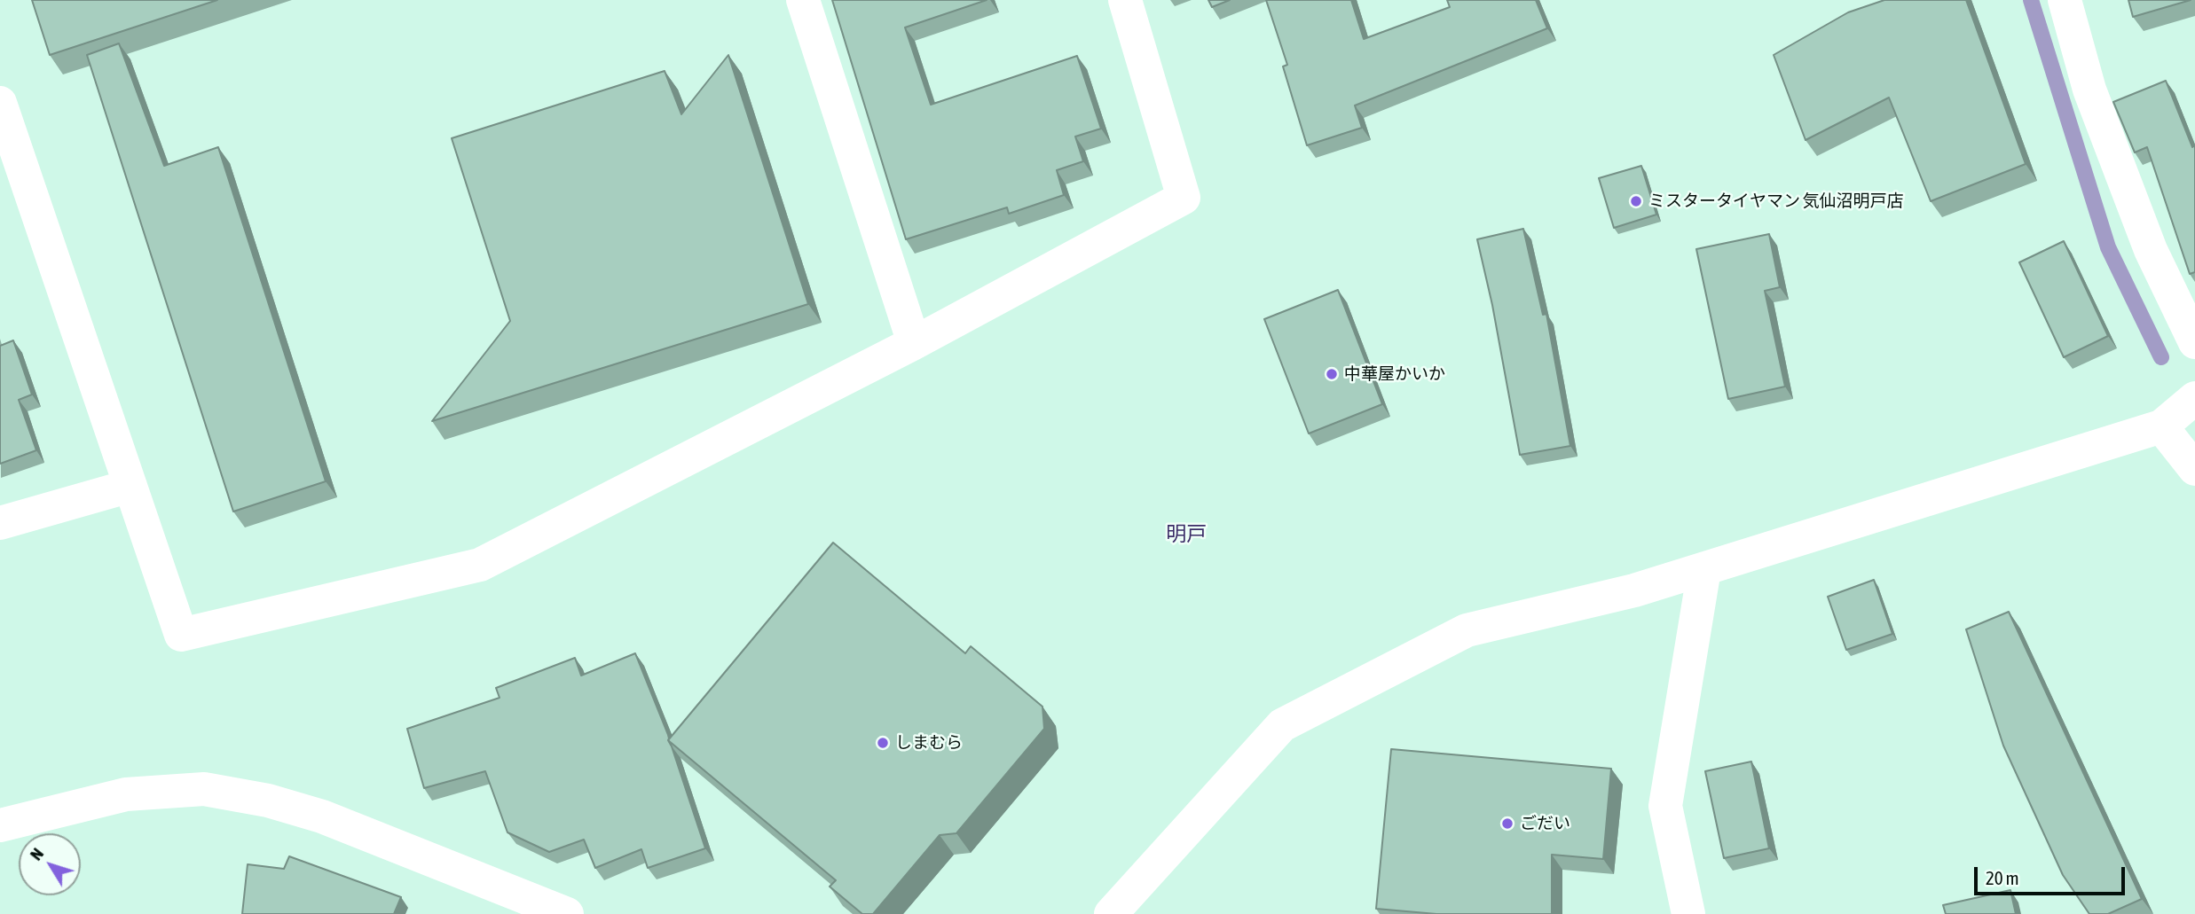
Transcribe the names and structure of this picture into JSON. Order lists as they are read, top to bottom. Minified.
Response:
{"districts":["明戸"],"places":["ミスタータイヤマン 気仙沼明戸店","中華屋かいか","しまむら","ごだい"],"scale_bar":"20 m","north":"top left"}
